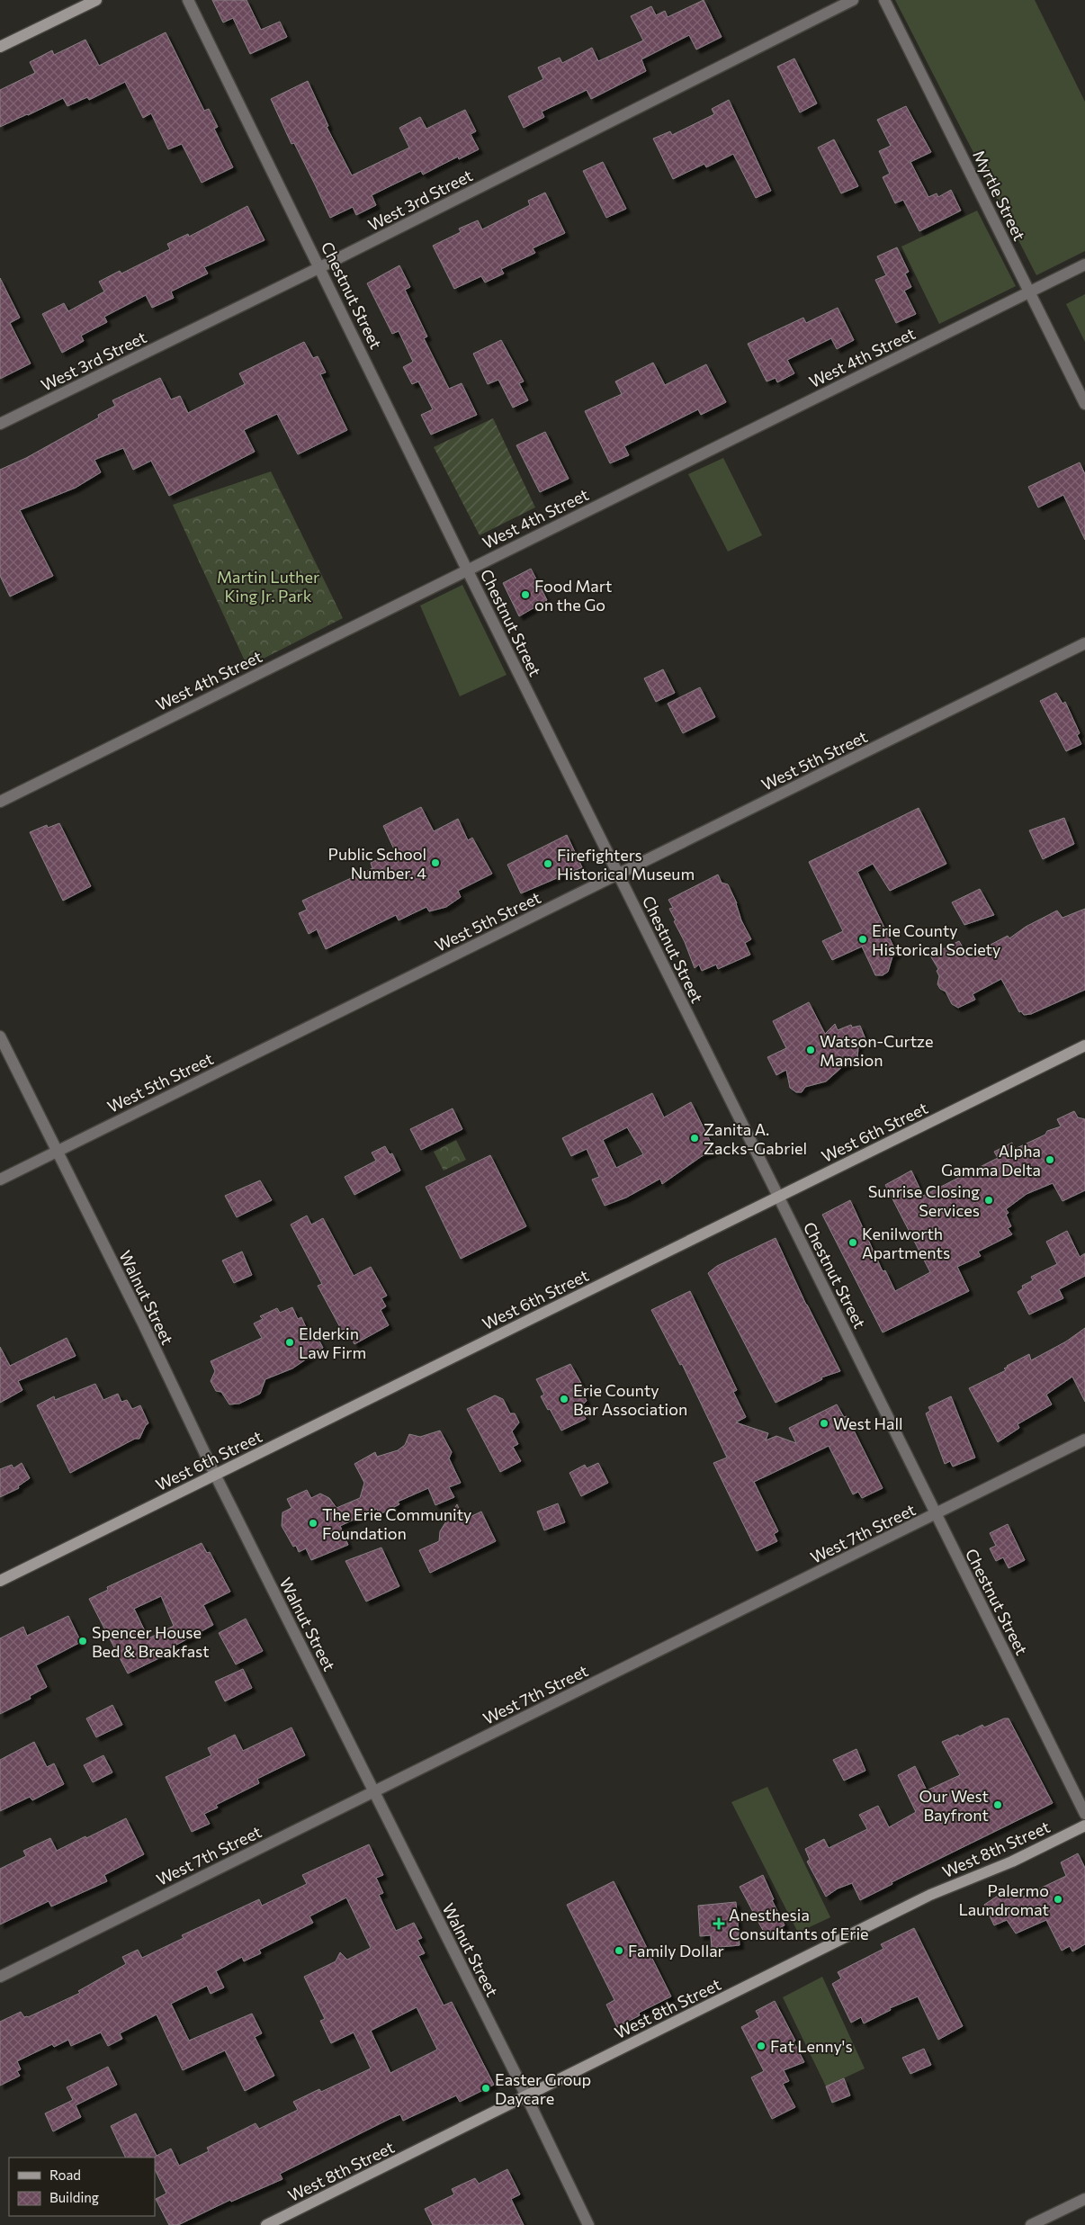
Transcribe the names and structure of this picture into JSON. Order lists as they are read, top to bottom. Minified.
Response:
{"streets":{"main road":["West 6th Street","West 8th Street"],"street":["Myrtle Street","West 3rd Street","Chestnut Street","West 4th Street","West 5th Street","Walnut Street","West 7th Street"]},"crossings":[["Myrtle Street","West 4th Street"],["West 3rd Street","Chestnut Street"],["Chestnut Street","West 4th Street"],["Chestnut Street","West 5th Street"],["Chestnut Street","West 6th Street"],["Chestnut Street","West 7th Street"],["West 5th Street","Walnut Street"],["West 6th Street","Walnut Street"],["Walnut Street","West 7th Street"],["Walnut Street","West 8th Street"]],"parks":["Martin Luther King Jr. Park"],"places":{"other":["Food Mart on the Go","Public School Number. 4","Firefighters Historical Museum","Erie County Historical Society","Watson-Curtze Mansion","Zanita A. Zacks-Gabriel","Alpha Gamma Delta","Sunrise Closing Services","Kenilworth Apartments","Elderkin Law Firm","Erie County Bar Association","West Hall","The Erie Community Foundation","Spencer House Bed & Breakfast","Our West Bayfront","Palermo Laundromat","Family Dollar","Fat Lenny's","Easter Group Daycare"],"health":["Anesthesia Consultants of Erie"]},"legend":["Road","Building"]}
